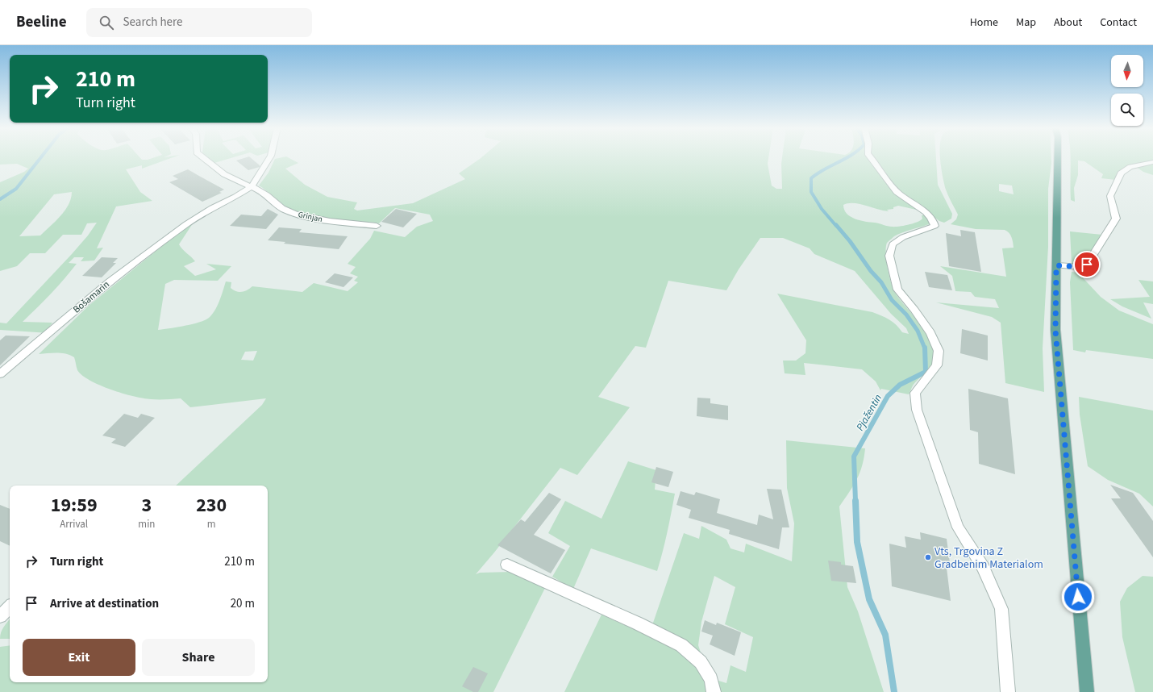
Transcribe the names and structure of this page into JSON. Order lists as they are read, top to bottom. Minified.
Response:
{"streets":{"street":["Grinjan","Bošamarin"]},"crossings":[["Grinjan","Bošamarin"]],"water":["Pjažentin"],"places":["Vts, Trgovina Z Gradbenim Materialom"],"north":"bottom","page":{"header":"Beeline","search":"Search here","nav":["Home","Map","About","Contact"],"turn":["210 m","Turn right"],"eta":["19:59","Arrival","3","min","230","m"],"list":[{"name":"Turn right","value":"210 m"},{"name":"Arrive at destination","value":"20 m"}],"buttons":["Exit","Share"]}}
